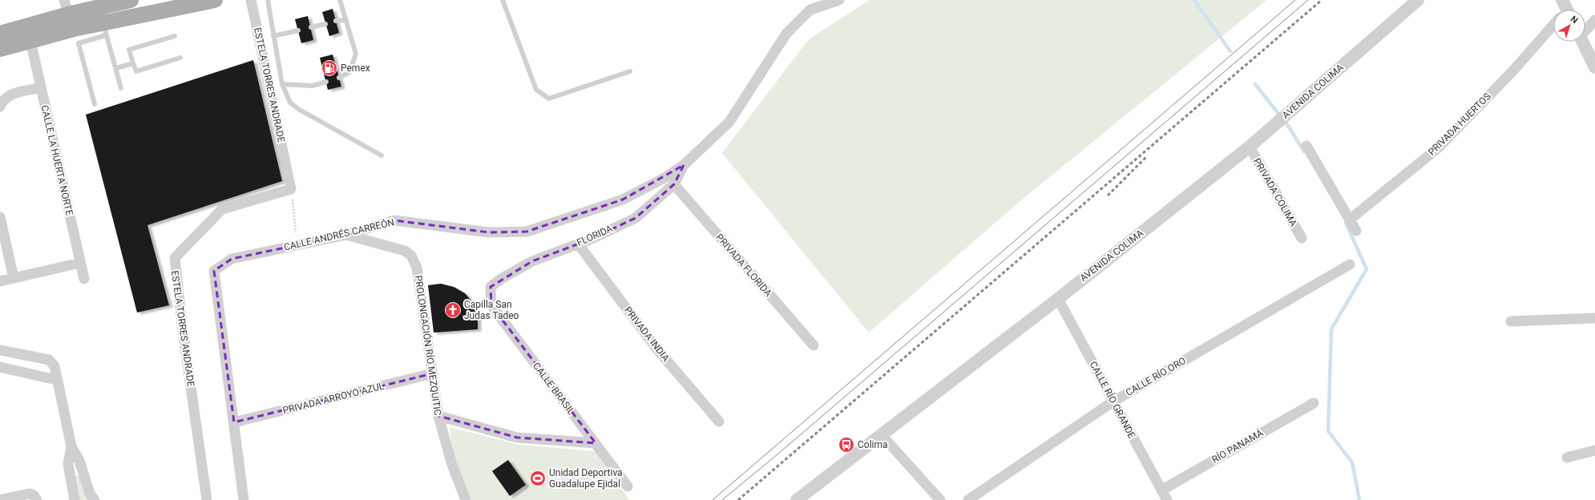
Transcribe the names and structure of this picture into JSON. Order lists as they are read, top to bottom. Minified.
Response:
{"streets":{"street":["ESTELA TORRES ANDRADE","AVENIDA COLIMA","PRIVADA HUERTOS","CALLE LA HUERTA NORTE","PRIVADA COLIMA","CALLE ANDRÉS CARREÓN","FLORIDA","PRIVADA FLORIDA","PRIVADA INDIA","PROLONGACIÓN RÍO MEZQUITIC","CALLE RÍO ORO","CALLE BRASIL","PRIVADA ARROYO AZUL","CALLE RÍO GRANDE","RÍO PANAMÁ"]},"crossings":[["AVENIDA COLIMA","PRIVADA COLIMA"],["AVENIDA COLIMA","CALLE RÍO GRANDE"],["CALLE ANDRÉS CARREÓN","FLORIDA"],["CALLE ANDRÉS CARREÓN","PROLONGACIÓN RÍO MEZQUITIC"],["CALLE ANDRÉS CARREÓN","PRIVADA ARROYO AZUL"],["FLORIDA","PRIVADA FLORIDA"],["FLORIDA","PRIVADA INDIA"],["FLORIDA","CALLE BRASIL"],["PROLONGACIÓN RÍO MEZQUITIC","PRIVADA ARROYO AZUL"],["CALLE RÍO ORO","CALLE RÍO GRANDE"],["CALLE RÍO GRANDE","RÍO PANAMÁ"]],"places":{"fuel station":["Pemex"],"church":["Capilla San Judas Tadeo"],"bus stop":["Colima"],"sports":["Unidad Deportiva Guadalupe Ejidal"]},"north":"top right"}
